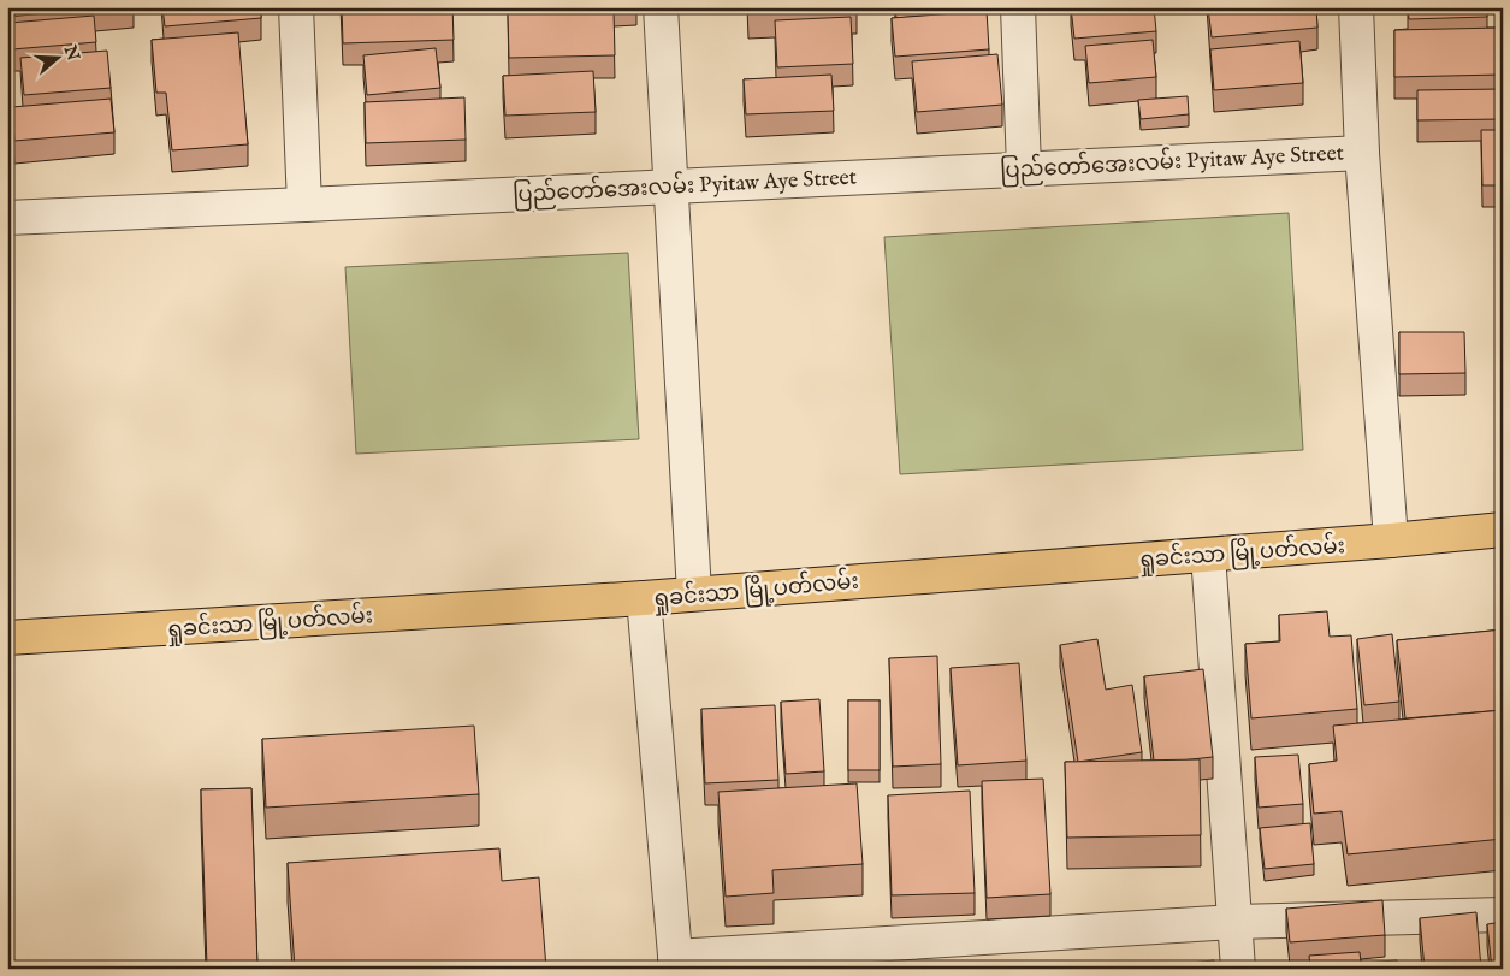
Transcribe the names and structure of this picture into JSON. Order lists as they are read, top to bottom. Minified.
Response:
{"streets":{"main road":["ရှုခင်းသာ မြို့ပတ်လမ်း"],"street":["ပြည်တော်အေးလမ်း Pyitaw Aye Street"]},"north":"right"}
